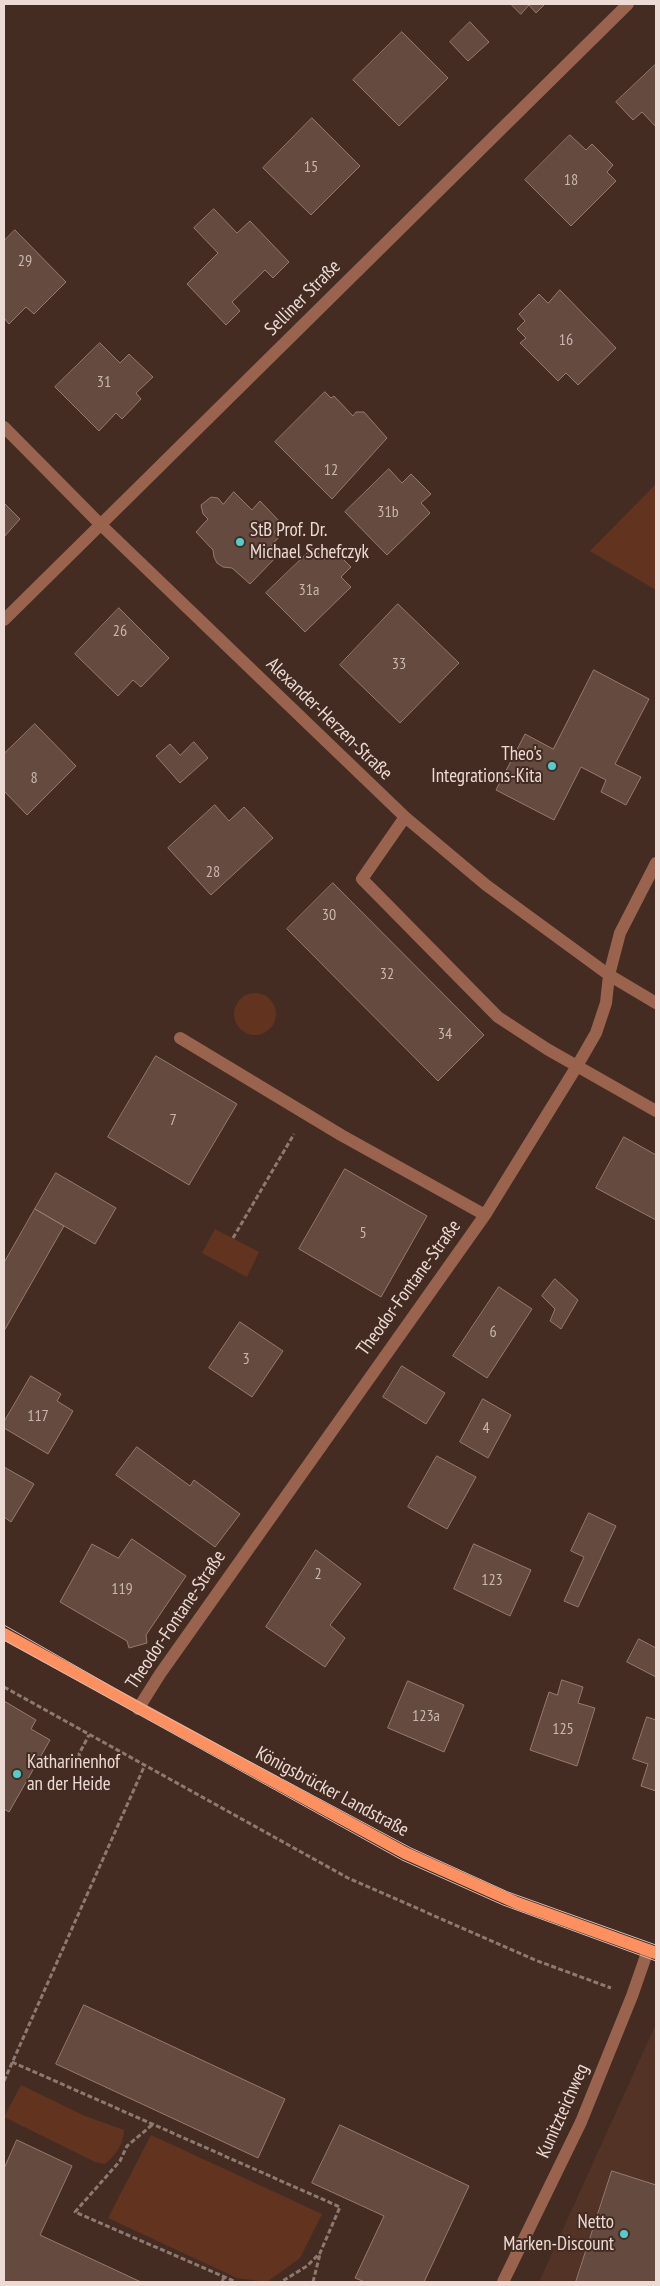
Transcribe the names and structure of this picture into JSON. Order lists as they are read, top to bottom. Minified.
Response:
{"streets":{"main road":["Königsbrücker Landstraße"],"street":["Selliner Straße","Alexander-Herzen-Straße","Theodor-Fontane-Straße","Kunitzteichweg"]},"crossings":[["Selliner Straße","Alexander-Herzen-Straße"],["Alexander-Herzen-Straße","Theodor-Fontane-Straße"],["Theodor-Fontane-Straße","Königsbrücker Landstraße"],["Königsbrücker Landstraße","Kunitzteichweg"]],"places":["StB Prof. Dr. Michael Schefczyk","Theo's Integrations-Kita","Katharinenhof an der Heide","Netto Marken-Discount"],"house_numbers":["15","18","29","16","31","12","31b","31a","26","33","8","28","30","32","34","7","5","6","3","117","4","2","123","119","123a","125"]}
